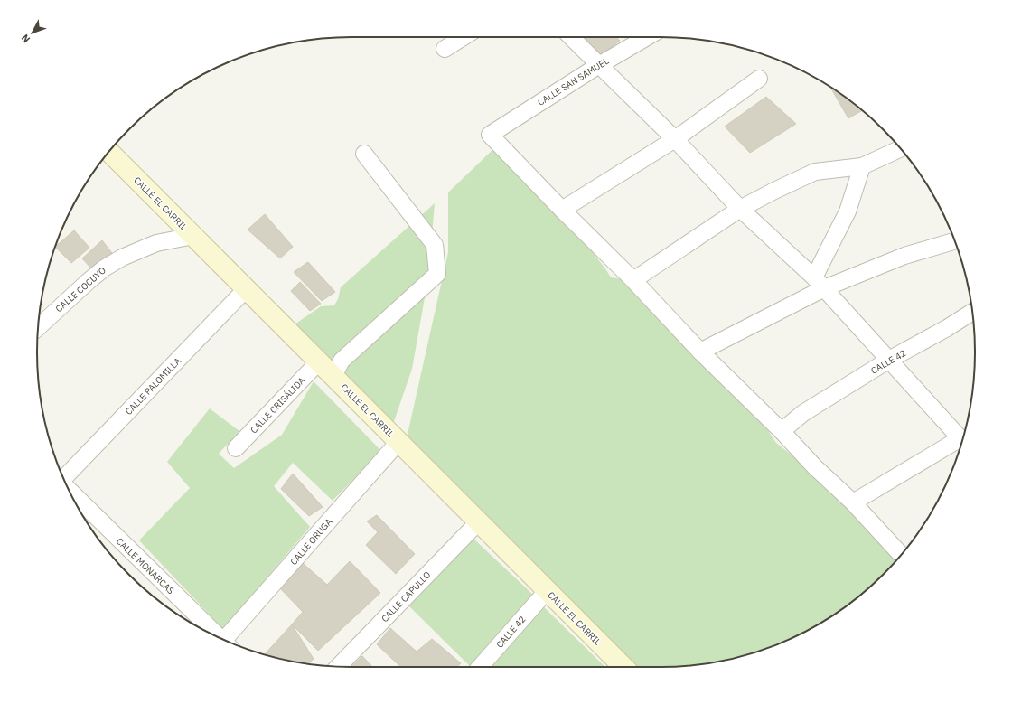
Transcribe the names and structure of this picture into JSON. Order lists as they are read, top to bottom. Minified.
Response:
{"streets":{"main road":["CALLE EL CARRIL"],"street":["CALLE SAN SAMUEL","CALLE COCUYO","CALLE 42","CALLE PALOMILLA","CALLE CRISÁLIDA","CALLE ORUGA","CALLE MONARCAS","CALLE CAPULLO"]},"crossings":[["CALLE EL CARRIL","CALLE COCUYO"],["CALLE EL CARRIL","CALLE 42"],["CALLE EL CARRIL","CALLE PALOMILLA"],["CALLE EL CARRIL","CALLE CRISÁLIDA"],["CALLE EL CARRIL","CALLE ORUGA"],["CALLE EL CARRIL","CALLE CAPULLO"]],"north":"bottom left"}
